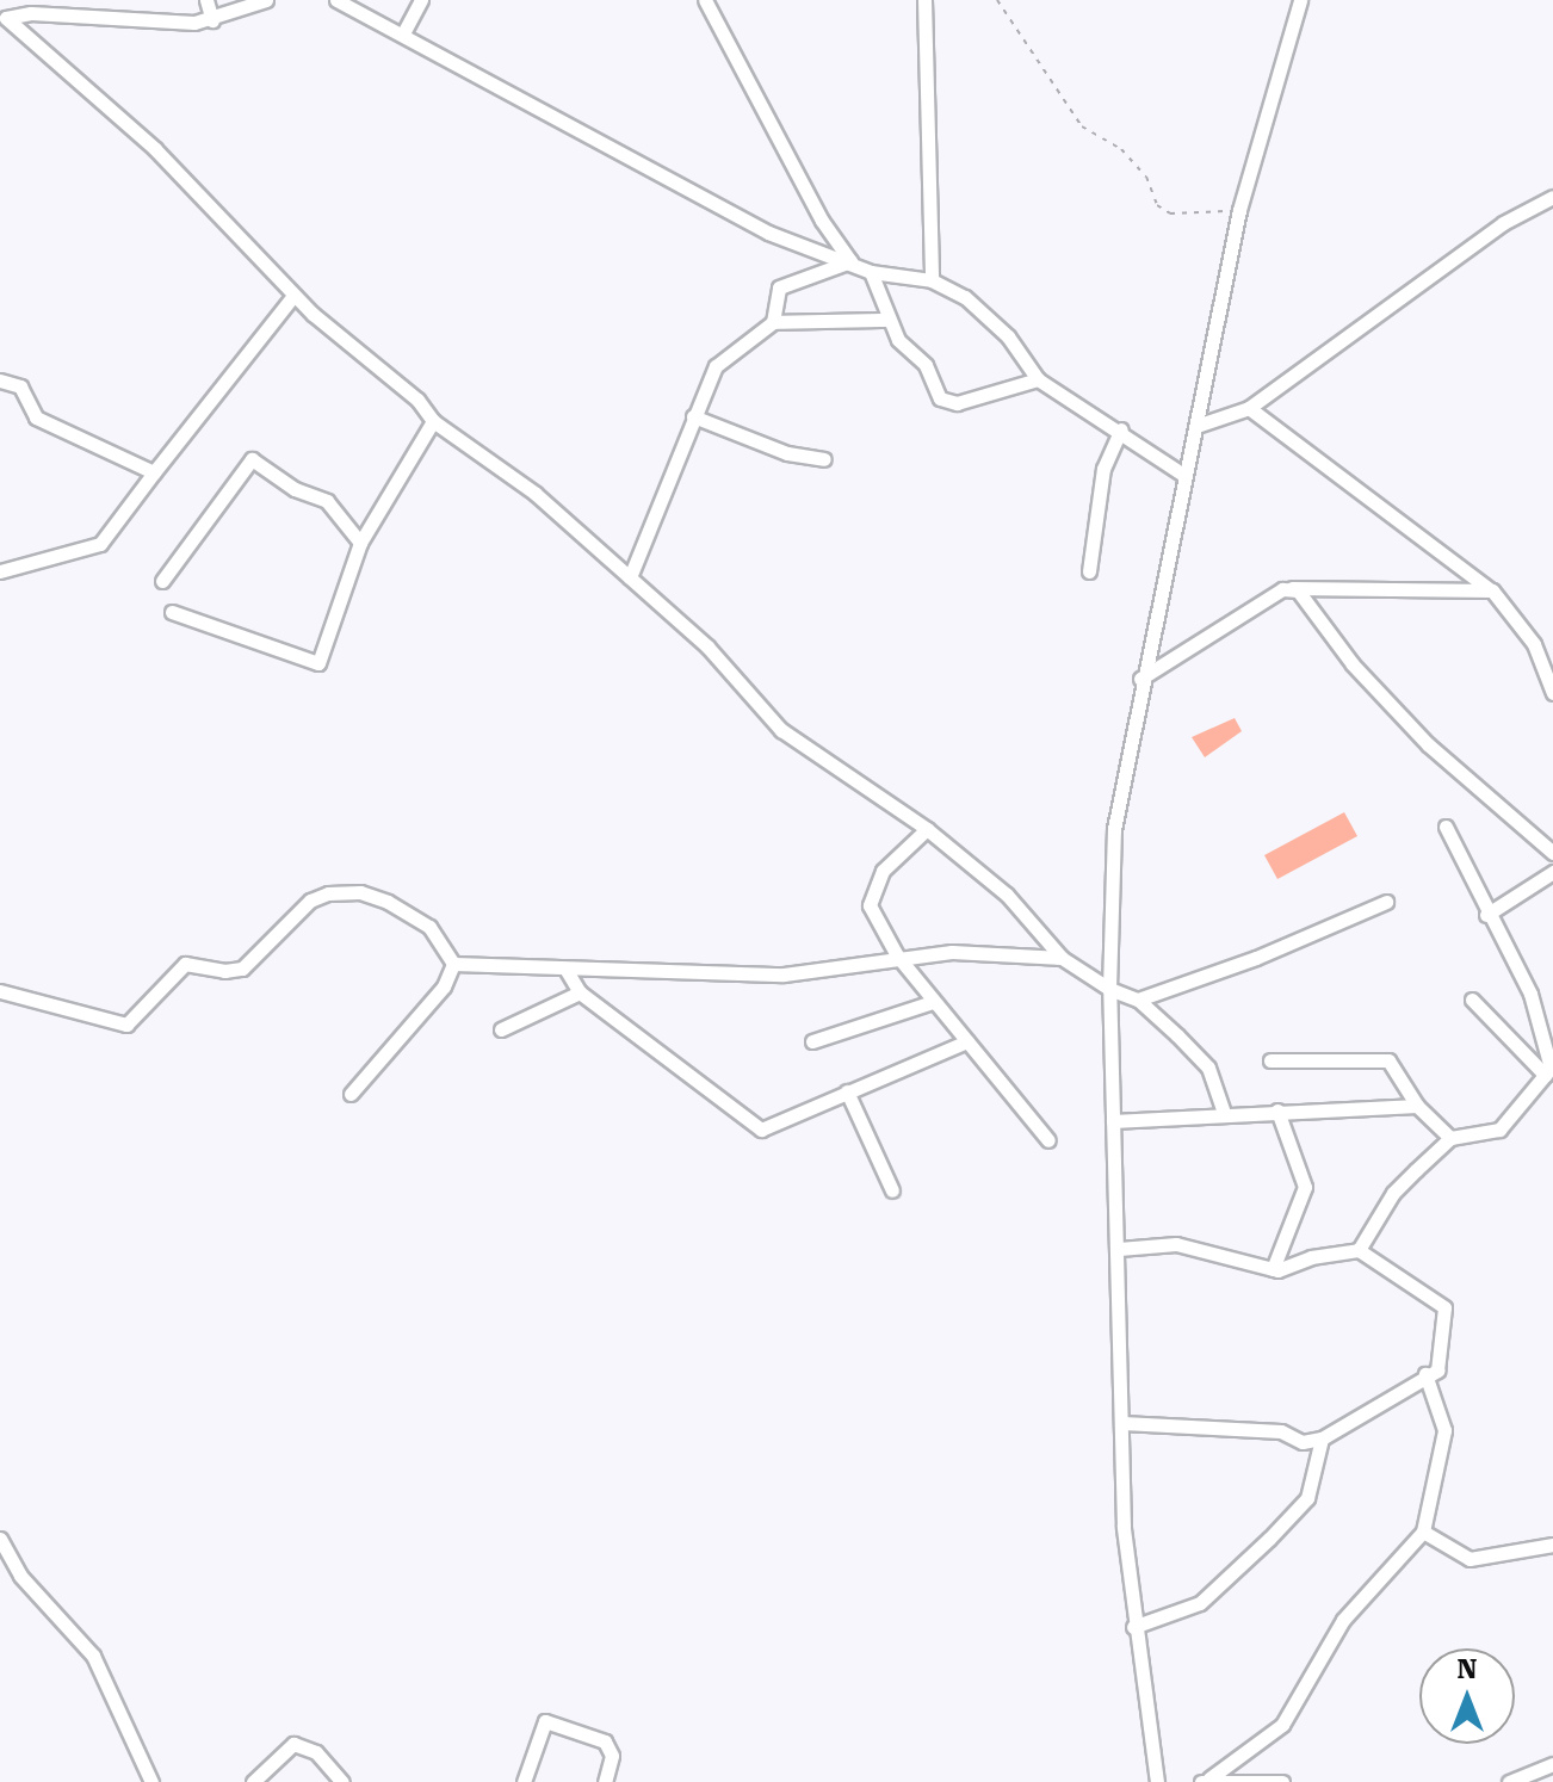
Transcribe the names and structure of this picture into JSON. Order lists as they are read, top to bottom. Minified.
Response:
{"north":"top"}
